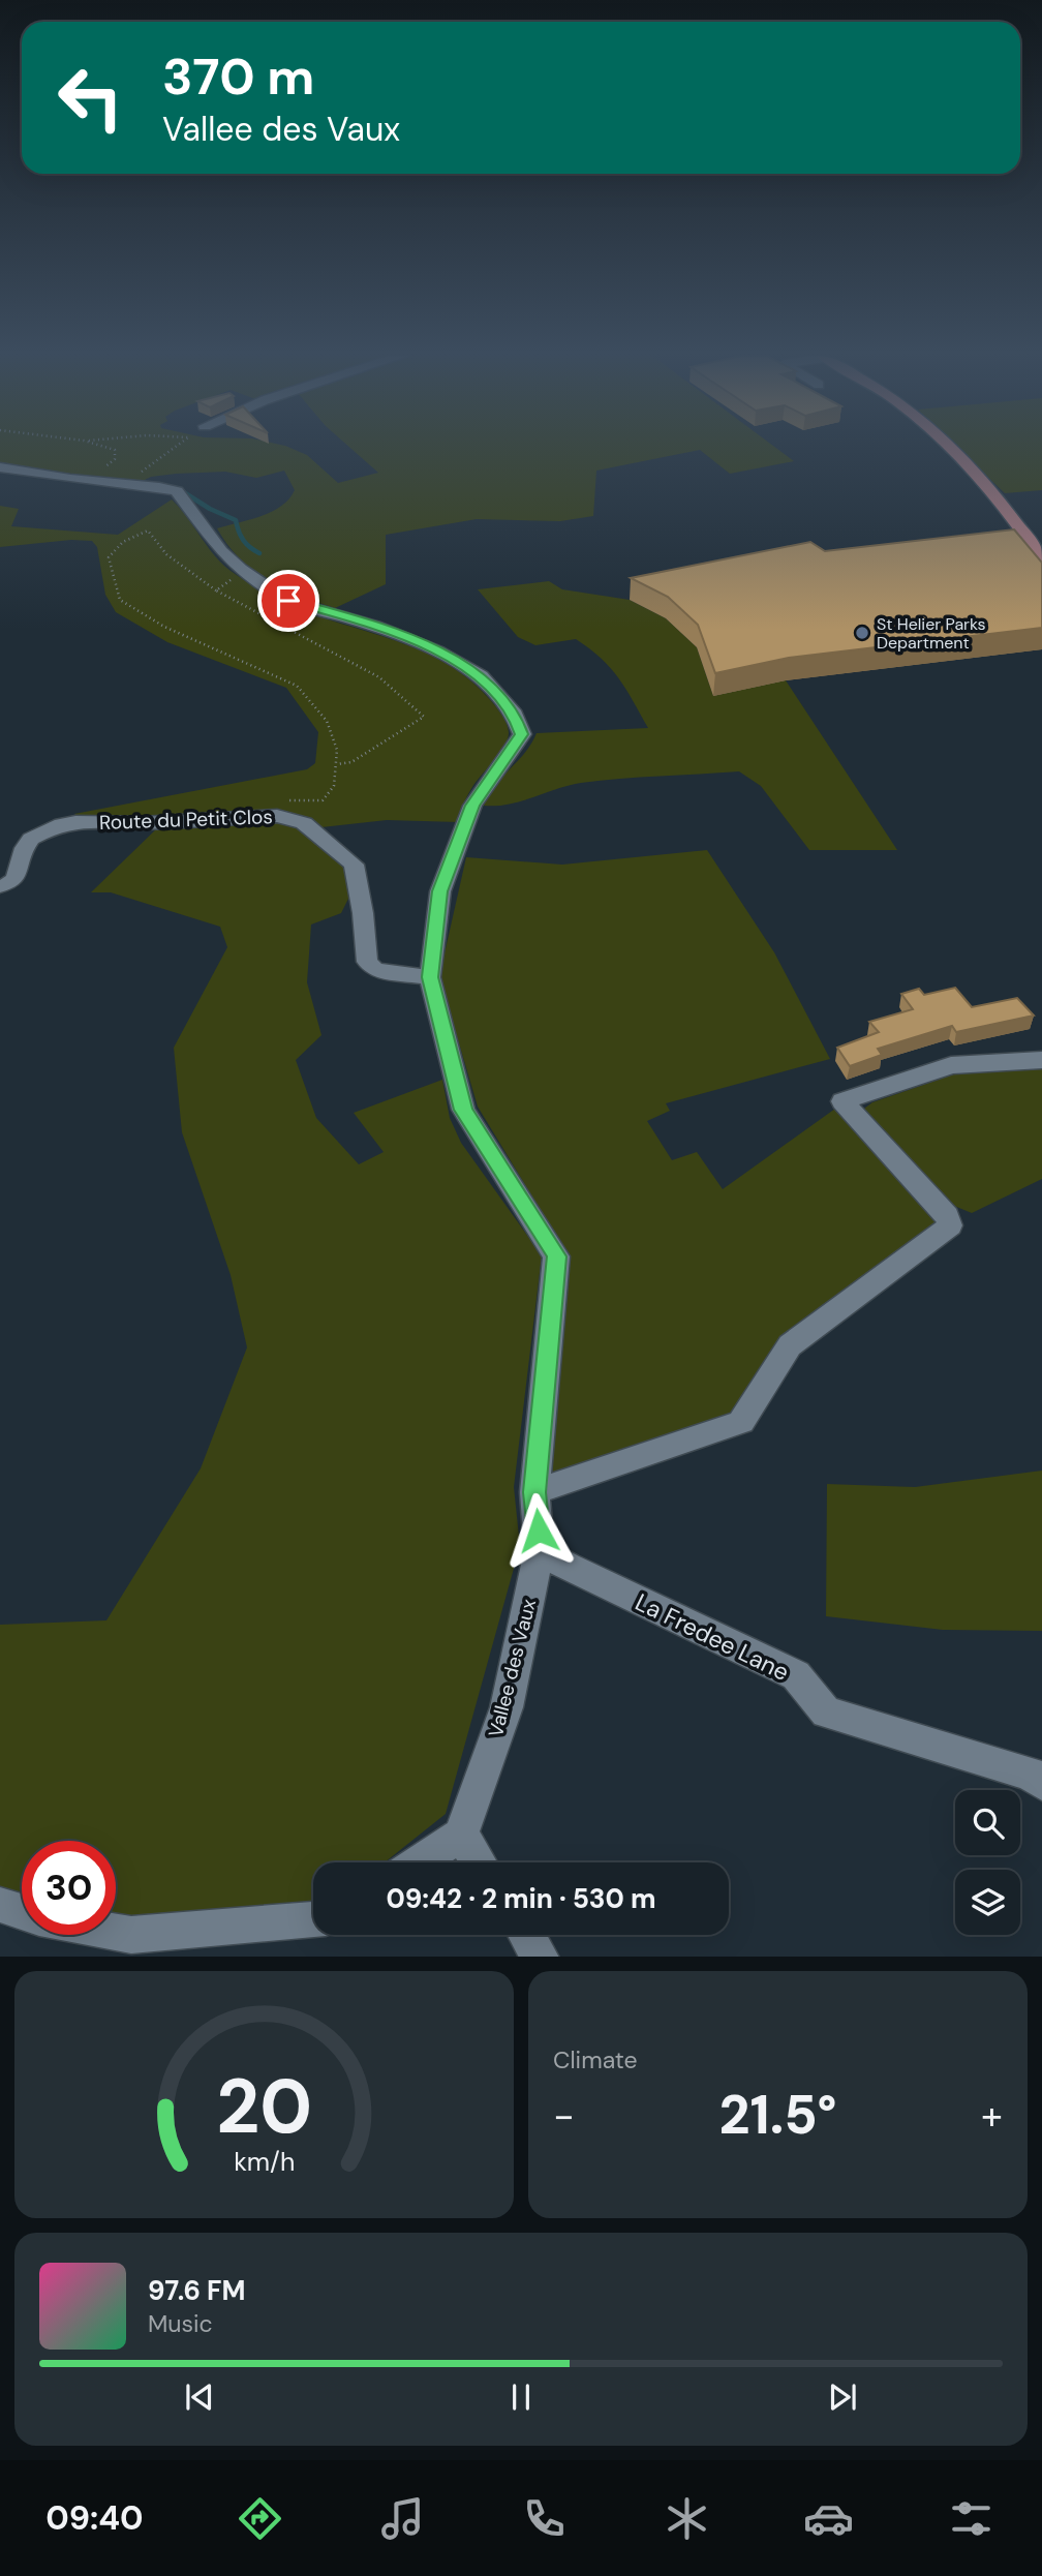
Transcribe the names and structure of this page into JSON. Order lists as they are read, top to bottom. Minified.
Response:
{"streets":{"street":["Route du Petit Clos","La Fredee Lane","Vallee des Vaux"]},"crossings":[["Route du Petit Clos","Vallee des Vaux"],["La Fredee Lane","Vallee des Vaux"]],"places":["St Helier Parks Department"],"page":{"turn":["370 m","Vallee des Vaux"],"limit":"30","trip":"09:42 · 2 min · 530 m","tile":"Climate","heat":["−","21.5°","+"],"song":["97.6 FM","Music"],"tabs":"09:40","gauge":["20","km/h"]}}
